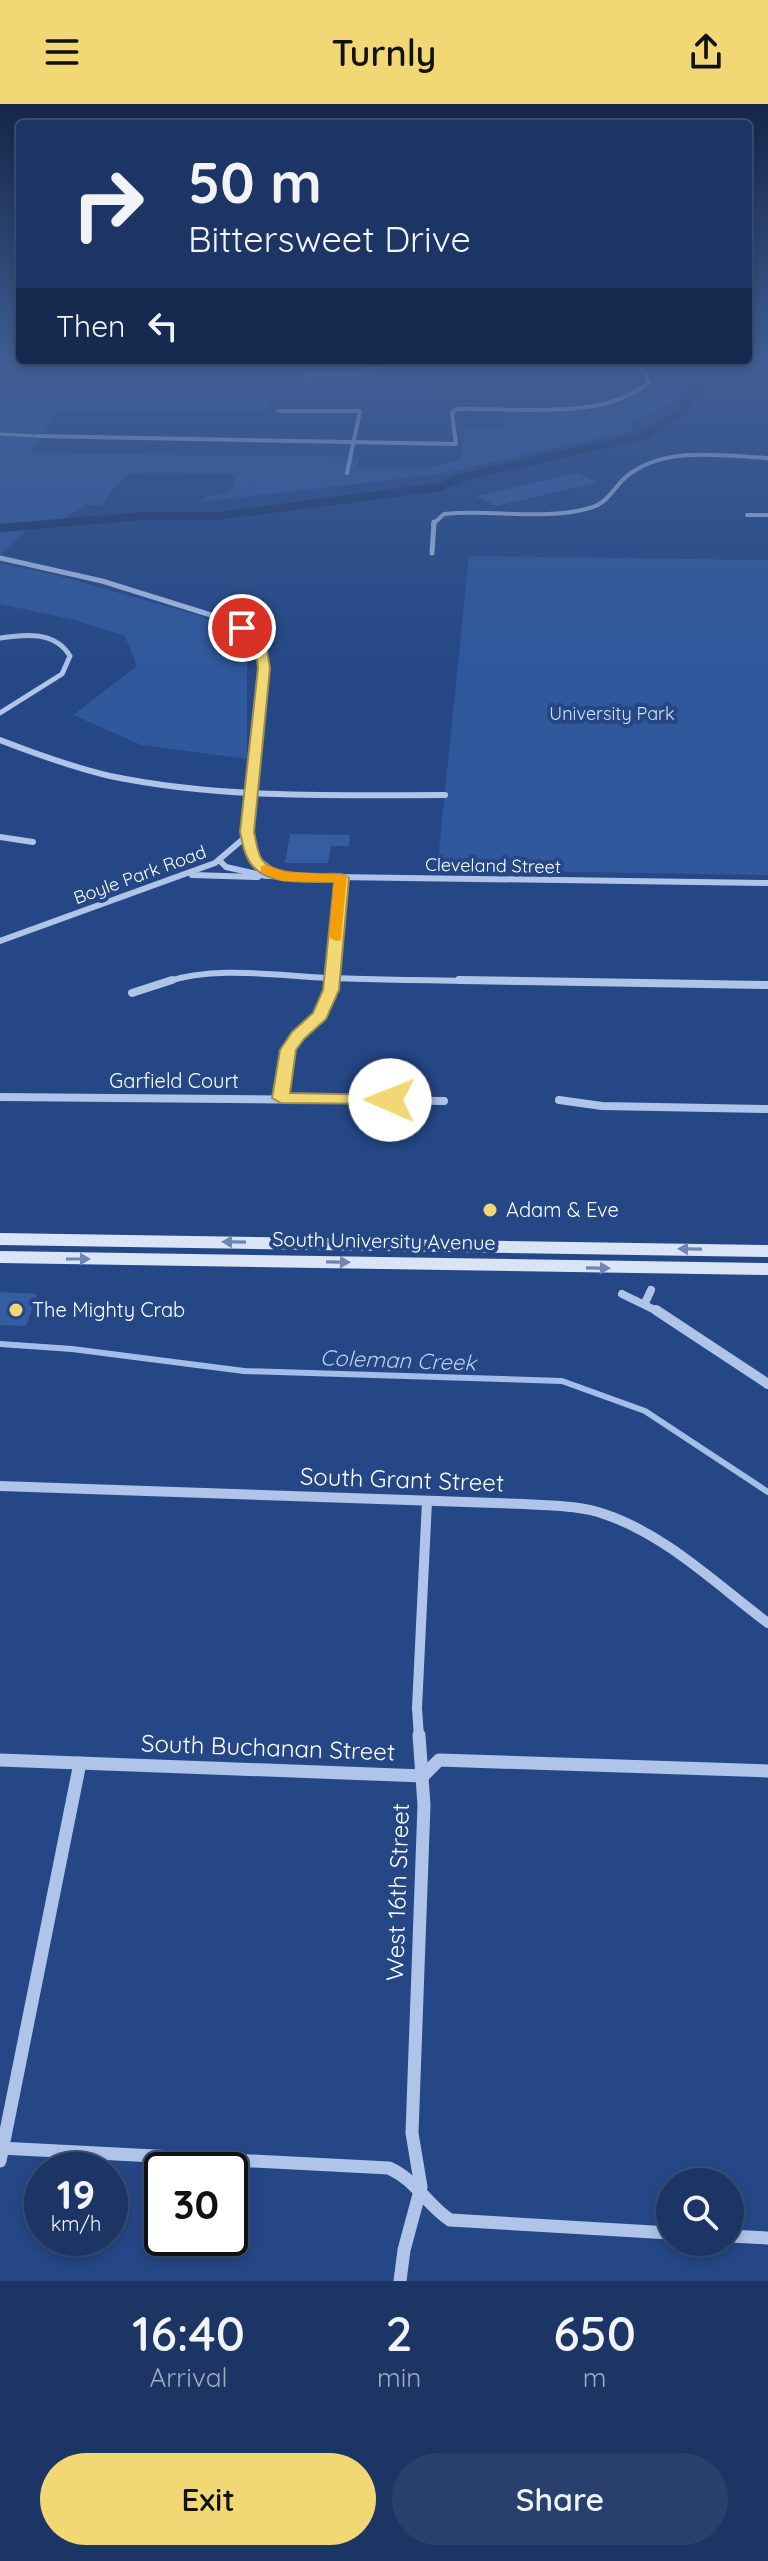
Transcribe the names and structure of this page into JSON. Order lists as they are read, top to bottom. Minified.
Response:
{"streets":{"main road":["South University Avenue"],"street":["Cleveland Street","Boyle Park Road","Garfield Court","South Grant Street","South Buchanan Street","West 16th Street"]},"crossings":[["Cleveland Street","Boyle Park Road"],["South Grant Street","West 16th Street"],["South Buchanan Street","West 16th Street"]],"water":["Coleman Creek"],"parks":["University Park"],"places":["Adam & Eve","The Mighty Crab"],"page":{"header":"Turnly","turn":["50 m","Bittersweet Drive"],"then":"Then","speed":"19 km/h","limit":"30","eta":["16:40","Arrival","2","min","650","m"],"buttons":["Exit","Share"]}}
